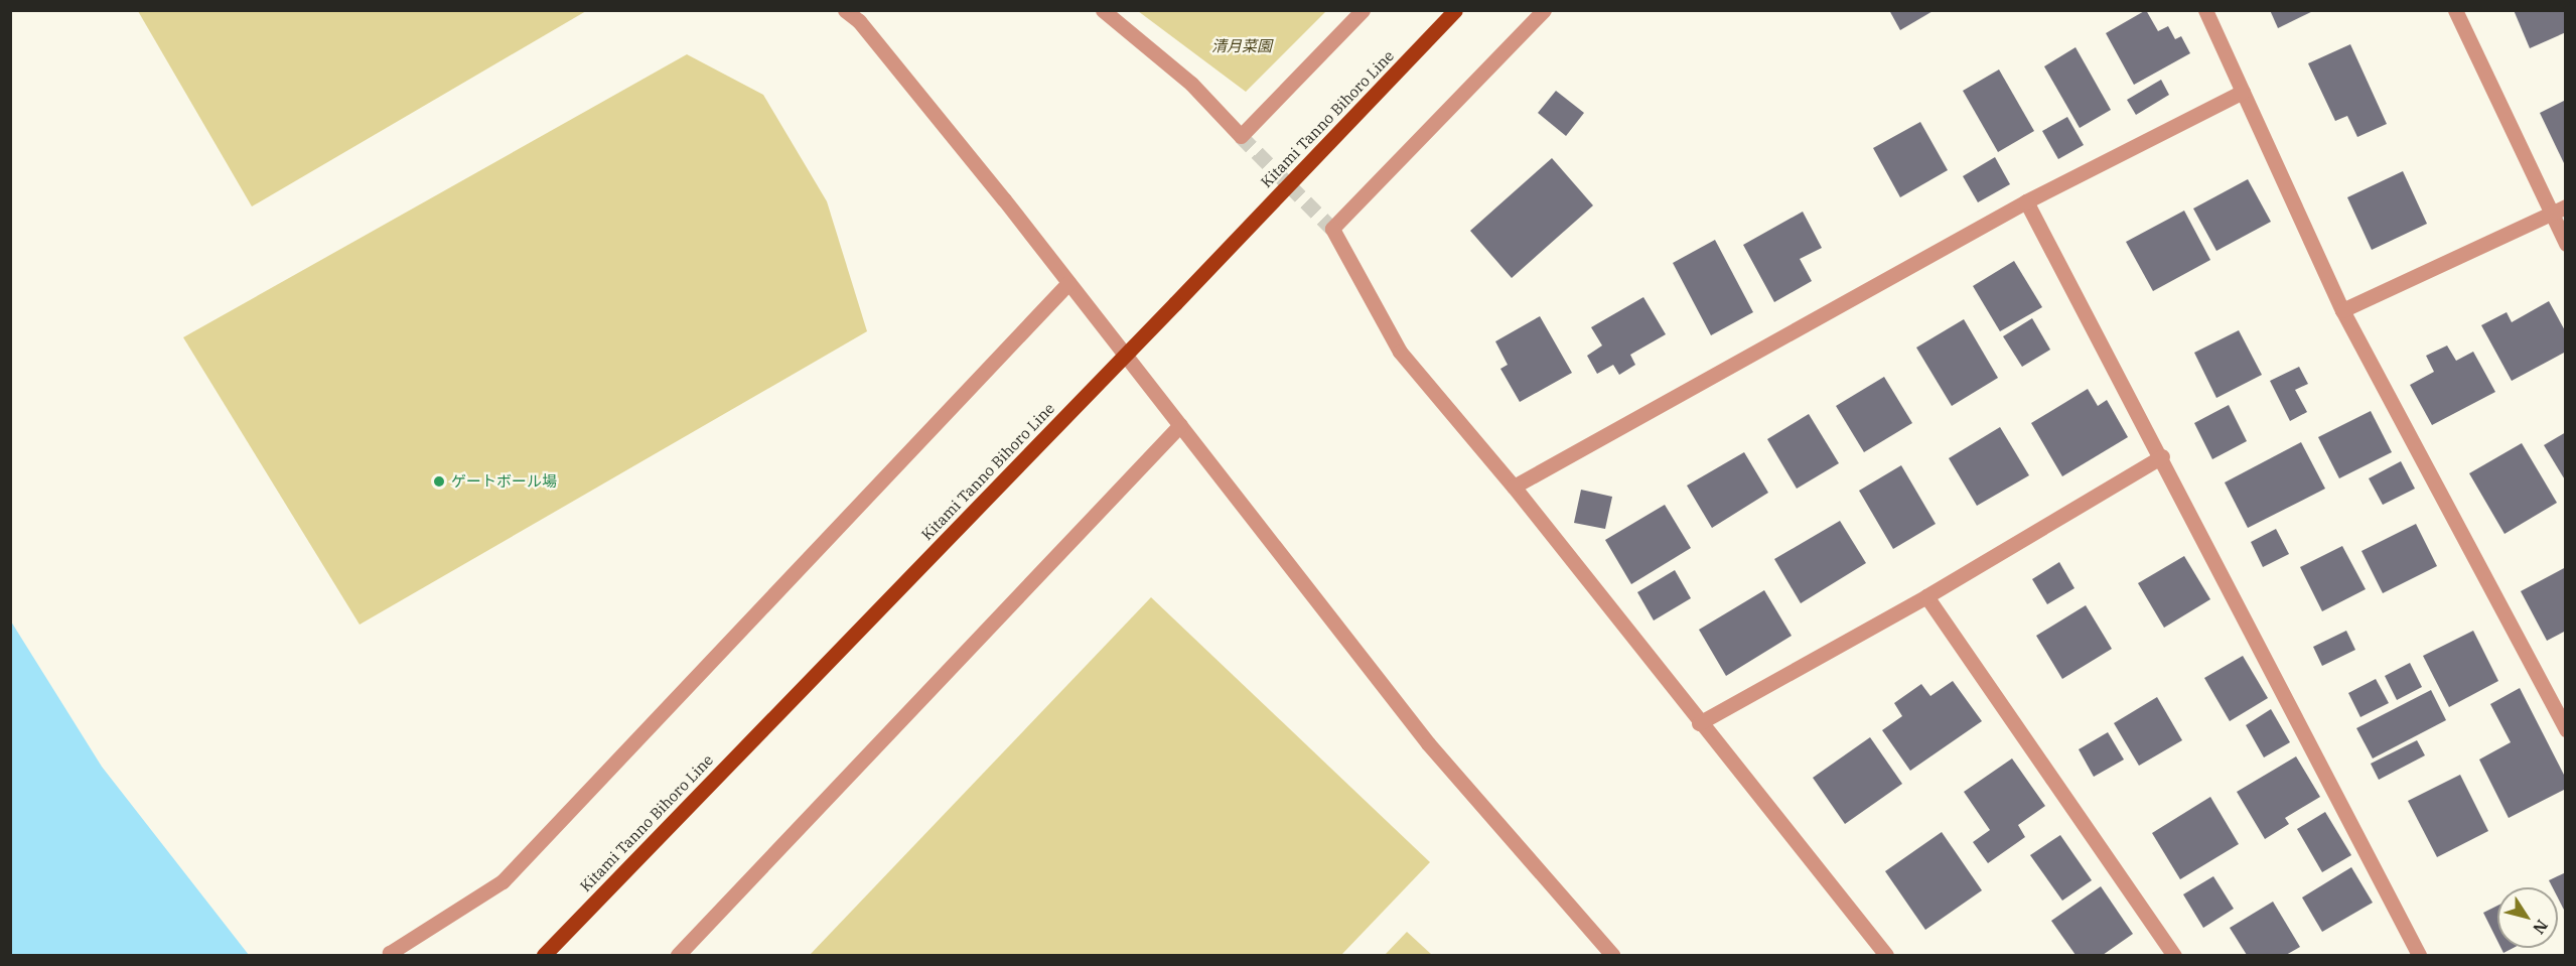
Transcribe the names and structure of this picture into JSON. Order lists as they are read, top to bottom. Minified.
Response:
{"streets":{"main road":["Kitami Tanno Bihoro Line"]},"parks":["清月菜園"],"places":["ゲートボール場"],"north":"bottom right"}
